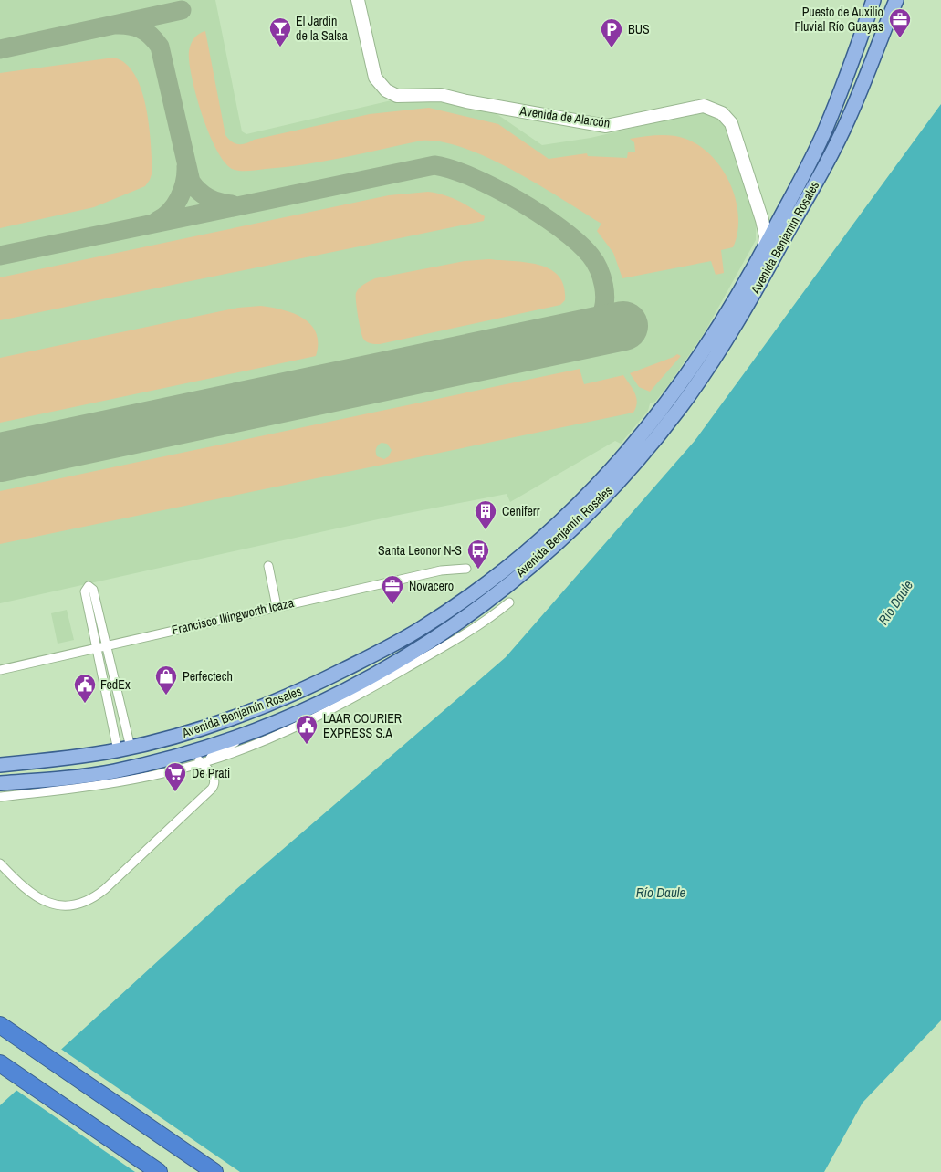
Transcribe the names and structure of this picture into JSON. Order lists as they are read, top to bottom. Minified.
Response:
{"streets":{"main road":["Avenida de Alarcón","Avenida Benjamín Rosales"],"street":["Francisco Illingworth Icaza"]},"crossings":[["Avenida de Alarcón","Avenida Benjamín Rosales"]],"water":["Río Daule"],"places":{"office":["Puesto de Auxilio Fluvial Río Guayas","Novacero"],"bar":["El Jardín de la Salsa"],"parking":["BUS"],"building":["Ceniferr"],"bus stop":["Santa Leonor N-S"],"shop":["Perfectech"],"public building":["FedEx","LAAR COURIER EXPRESS S.A"],"supermarket":["De Prati"]}}
